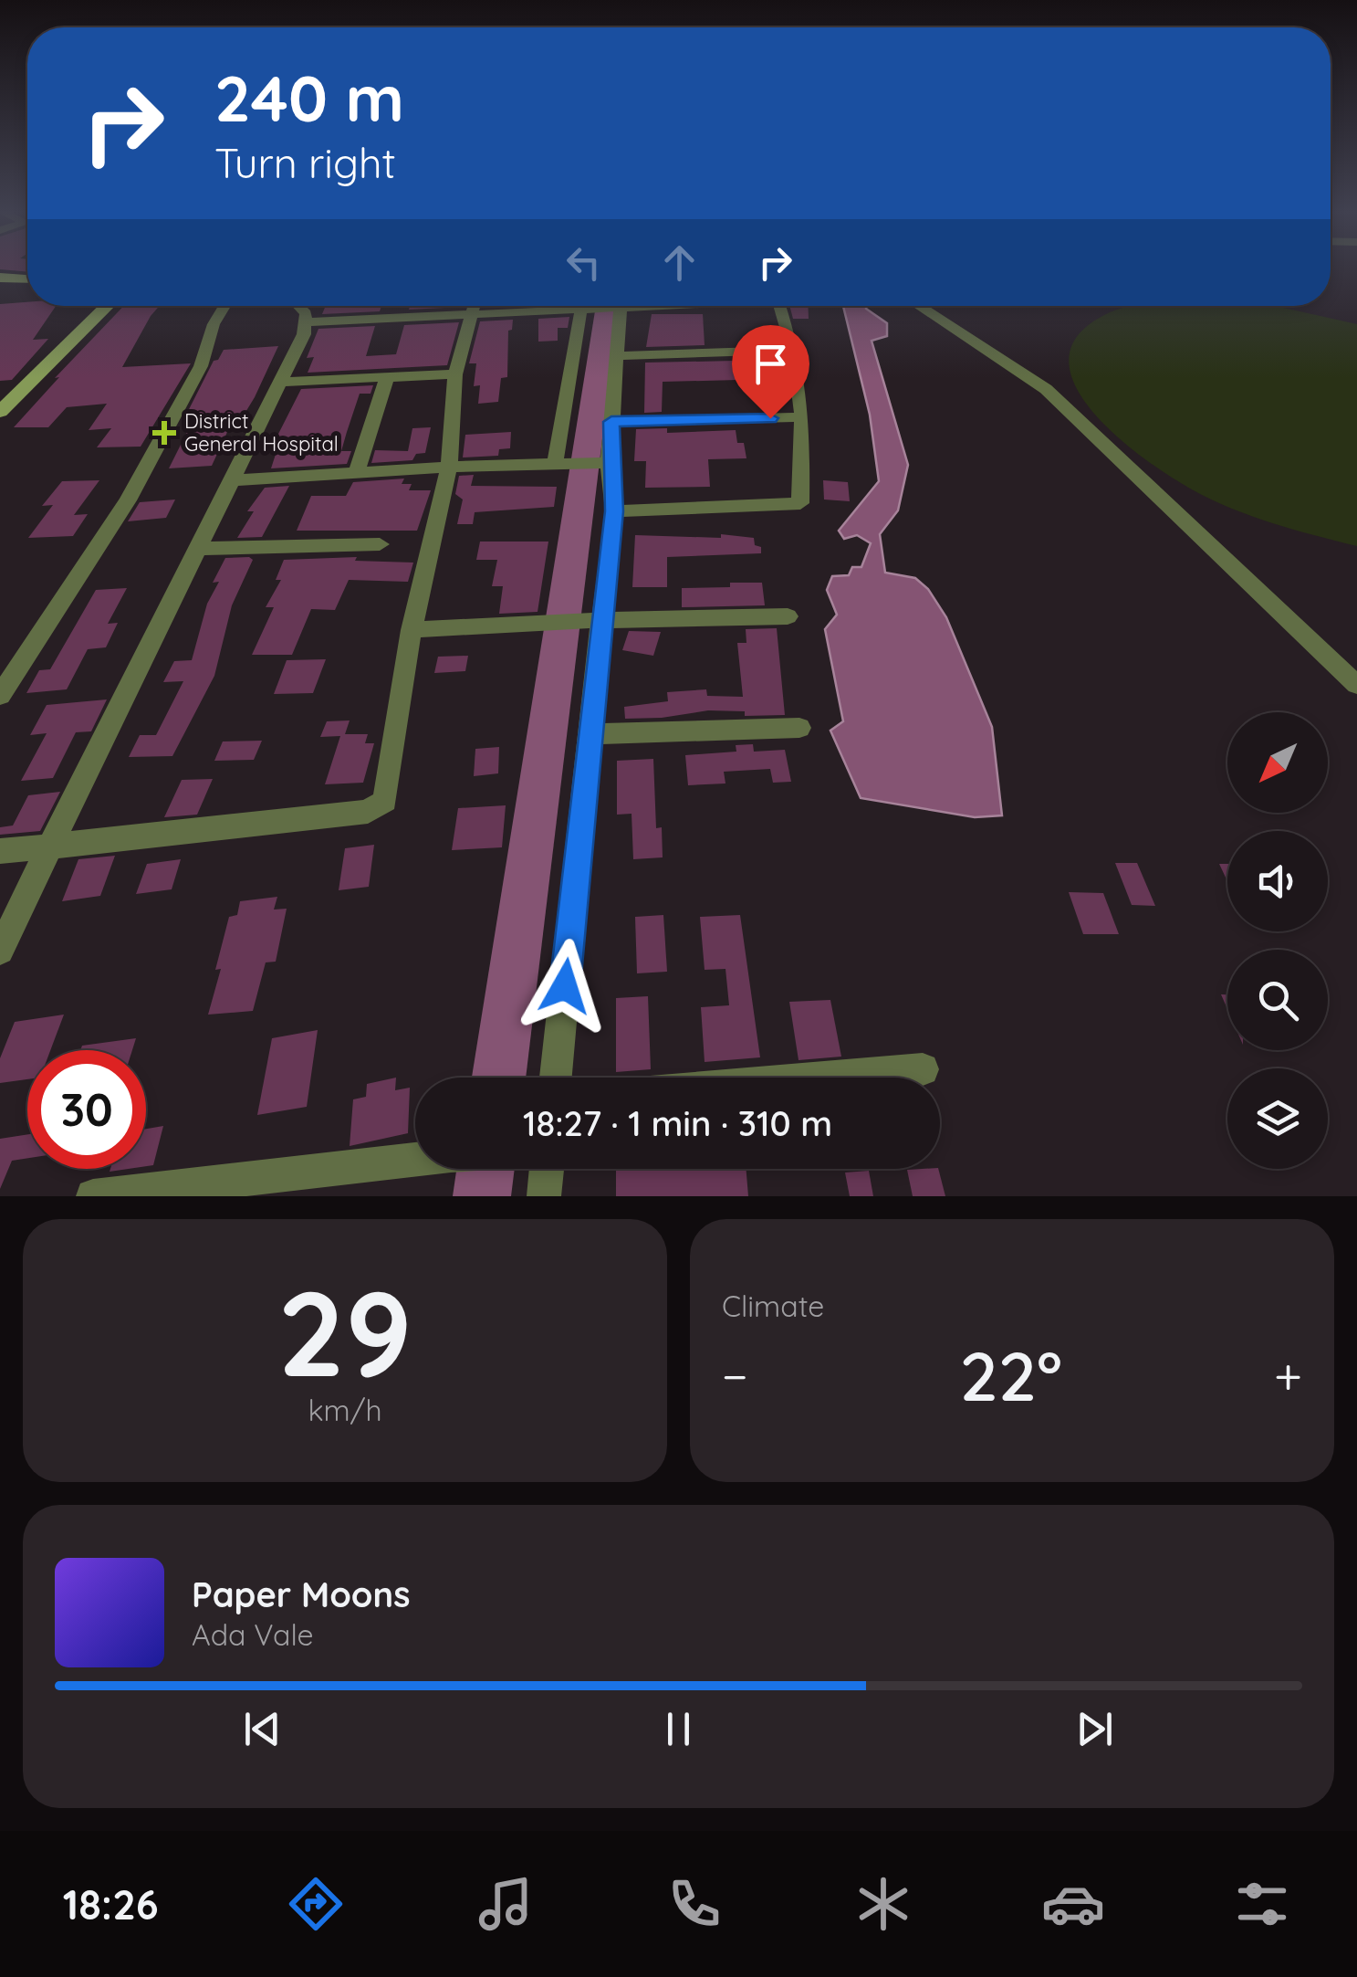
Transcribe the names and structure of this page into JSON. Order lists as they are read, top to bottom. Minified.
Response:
{"places":{"health":["District General Hospital"]},"north":"bottom left","page":{"turn":["240 m","Turn right"],"limit":"30","trip":"18:27 · 1 min · 310 m","tile":[["29","km/h"],"Climate"],"heat":["−","22°","+"],"song":["Paper Moons","Ada Vale"],"tabs":"18:26"}}
